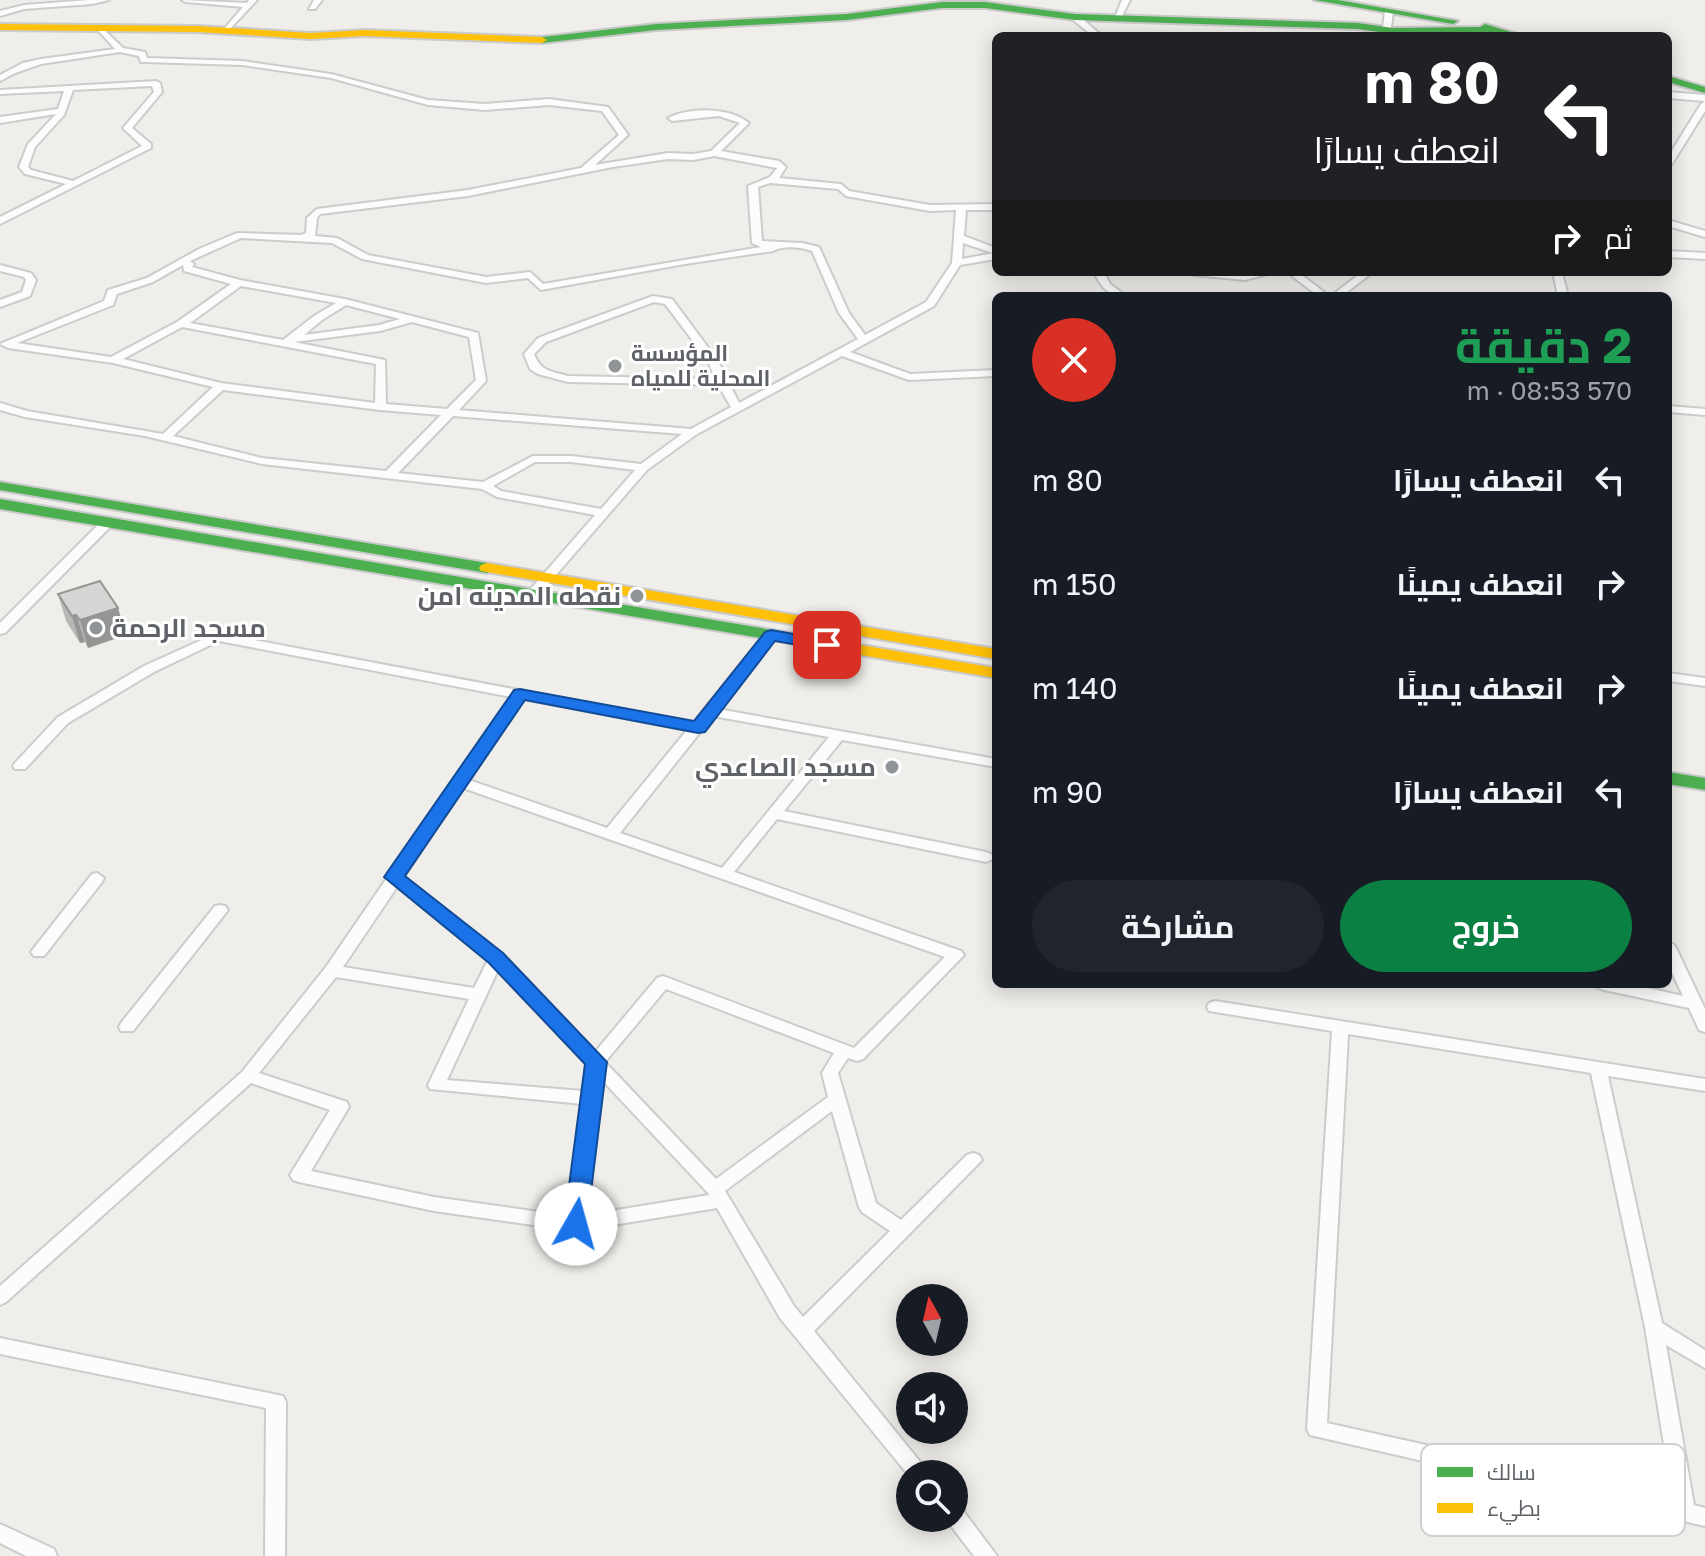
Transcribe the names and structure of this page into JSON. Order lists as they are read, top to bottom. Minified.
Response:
{"places":["المؤسسة المحلية للمياه","نقطه المدينه امن","مسجد الرحمة","مسجد الصاعدي"],"legend":["سالك","بطيء"],"north":"top","page":{"turn":["80 m","انعطف يسارًا"],"then":"ثم","heading":["2 دقيقة","570 m · 08:53"],"list":[{"name":"انعطف يسارًا","value":"80 m"},{"name":"انعطف يمينًا","value":"150 m"},{"name":"انعطف يمينًا","value":"140 m"},{"name":"انعطف يسارًا","value":"90 m"}],"buttons":["خروج","مشاركة"]}}
